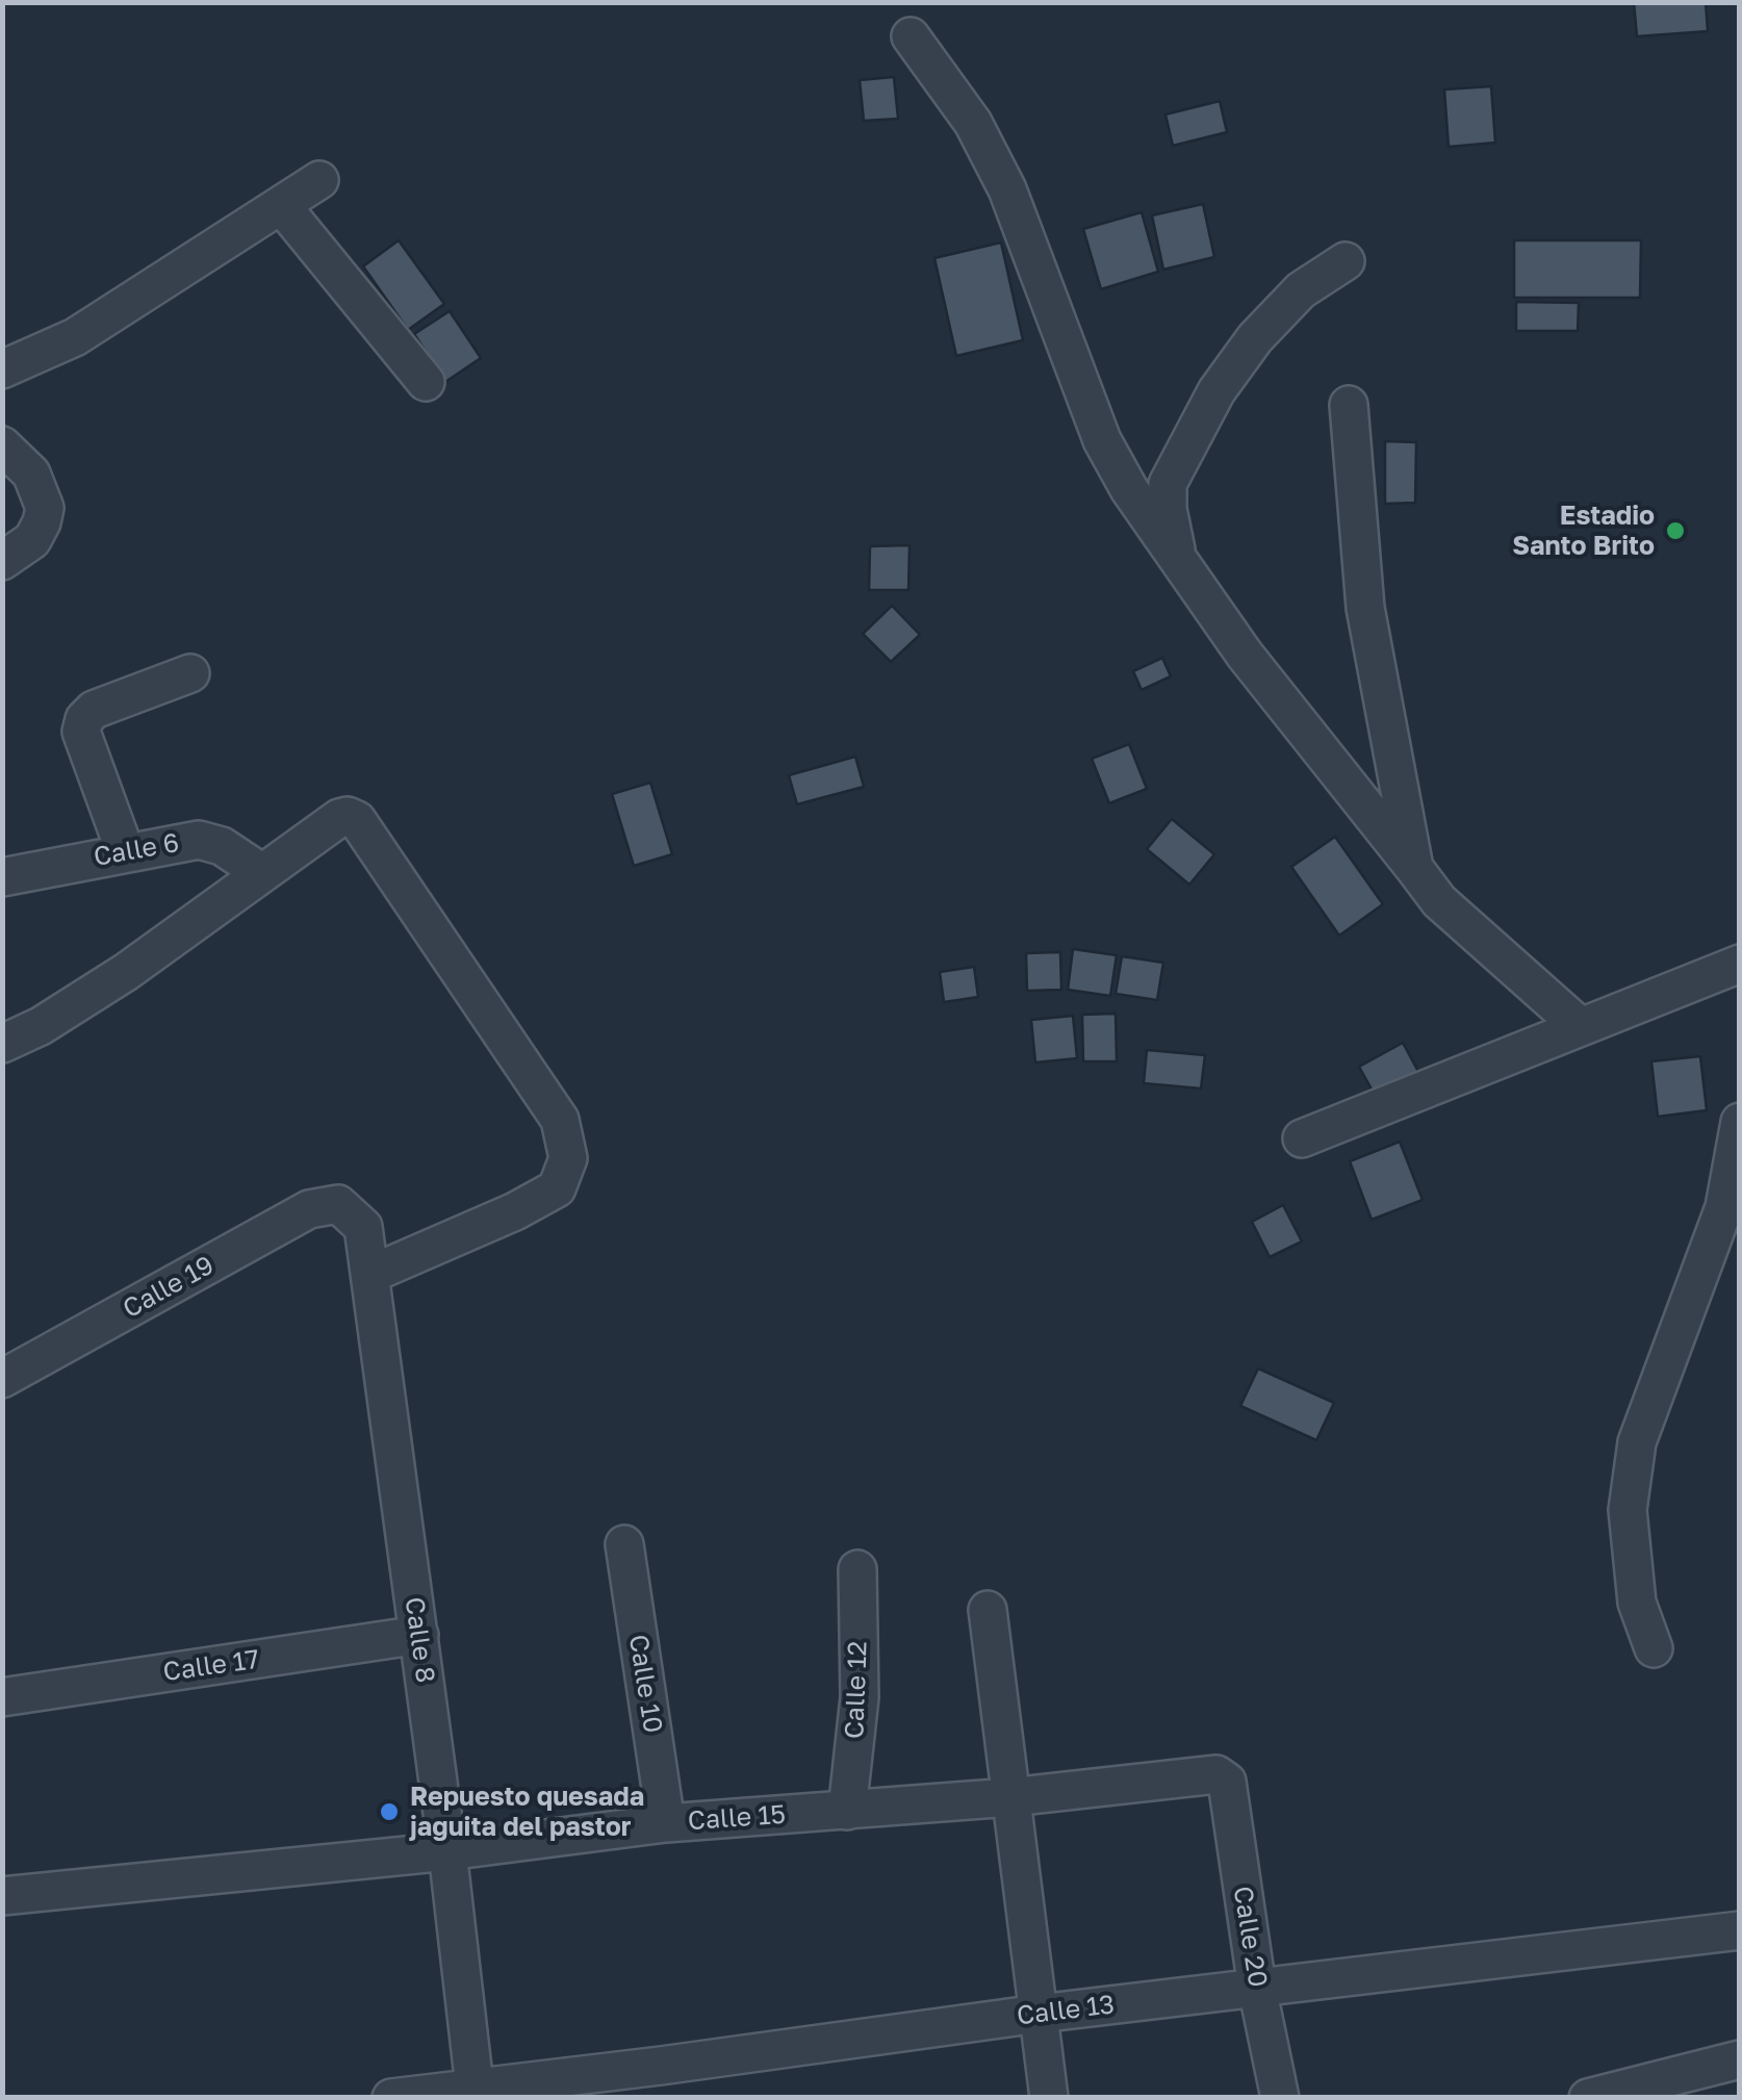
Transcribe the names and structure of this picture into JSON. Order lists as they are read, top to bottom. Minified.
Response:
{"streets":{"street":["Calle 6","Calle 19","Calle 8","Calle 17","Calle 10","Calle 12","Calle 15","Calle 20","Calle 13"]},"crossings":[["Calle 19","Calle 8"],["Calle 8","Calle 17"],["Calle 8","Calle 15"],["Calle 8","Calle 13"],["Calle 10","Calle 15"],["Calle 12","Calle 15"],["Calle 15","Calle 20"],["Calle 20","Calle 13"]],"places":["Estadio Santo Brito","Repuesto quesada jaguita del pastor"]}
